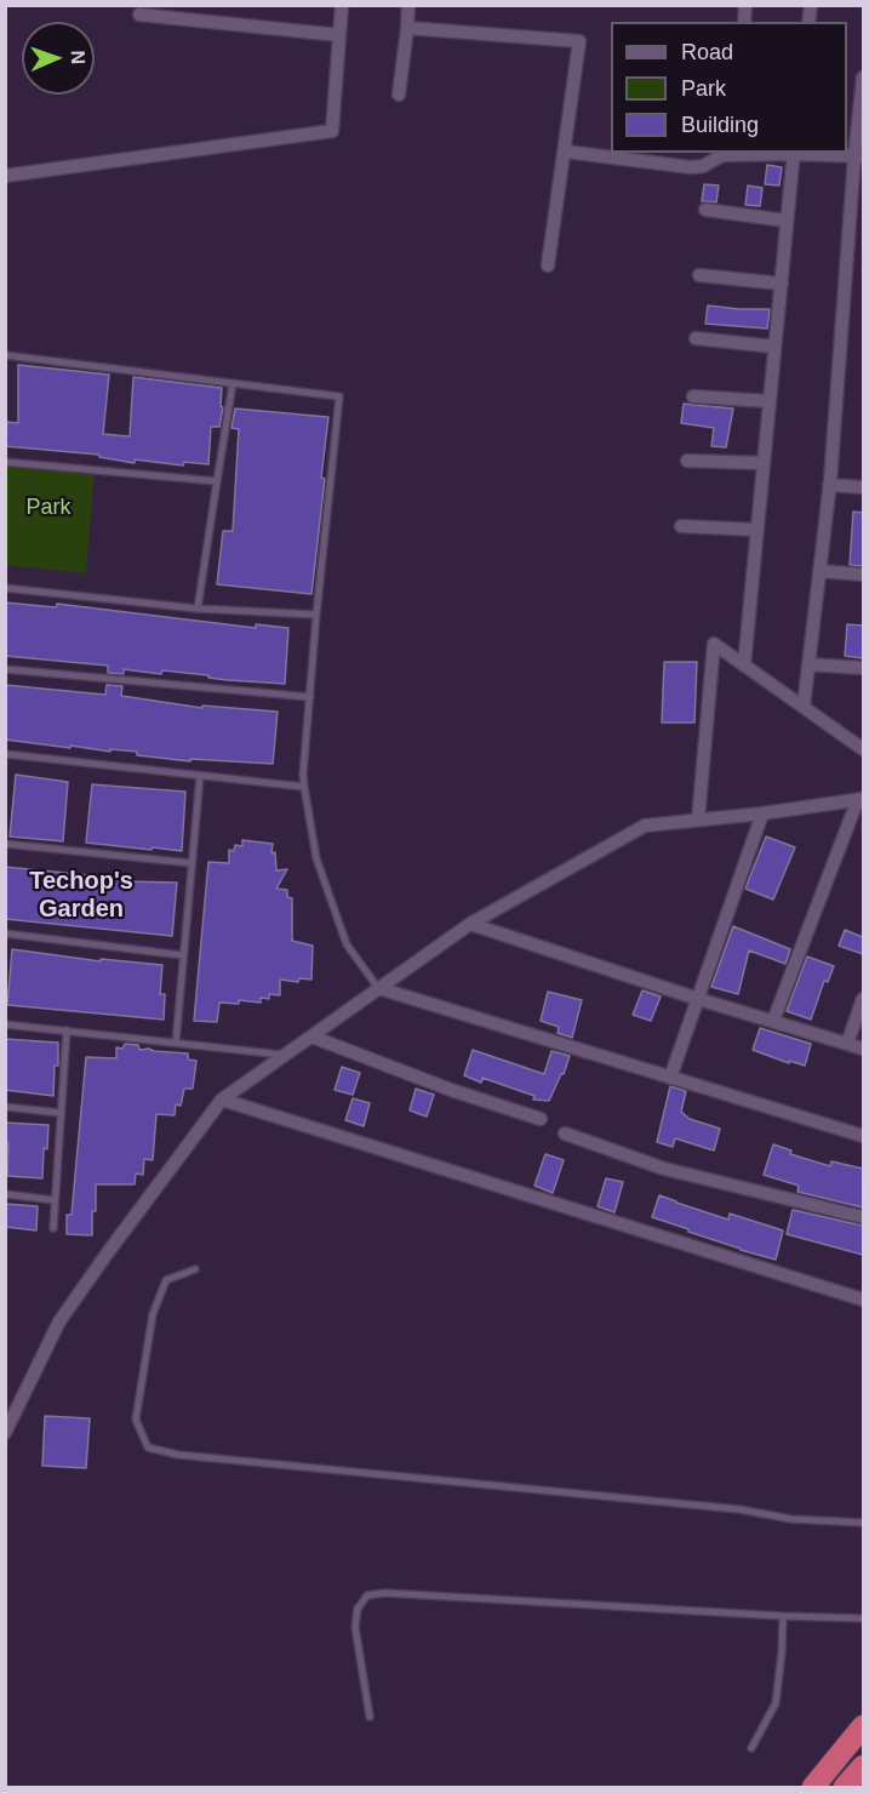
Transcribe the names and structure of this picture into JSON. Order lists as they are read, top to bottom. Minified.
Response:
{"districts":["Techop's Garden"],"parks":["Park"],"legend":["Road","Park","Building"],"north":"right"}
